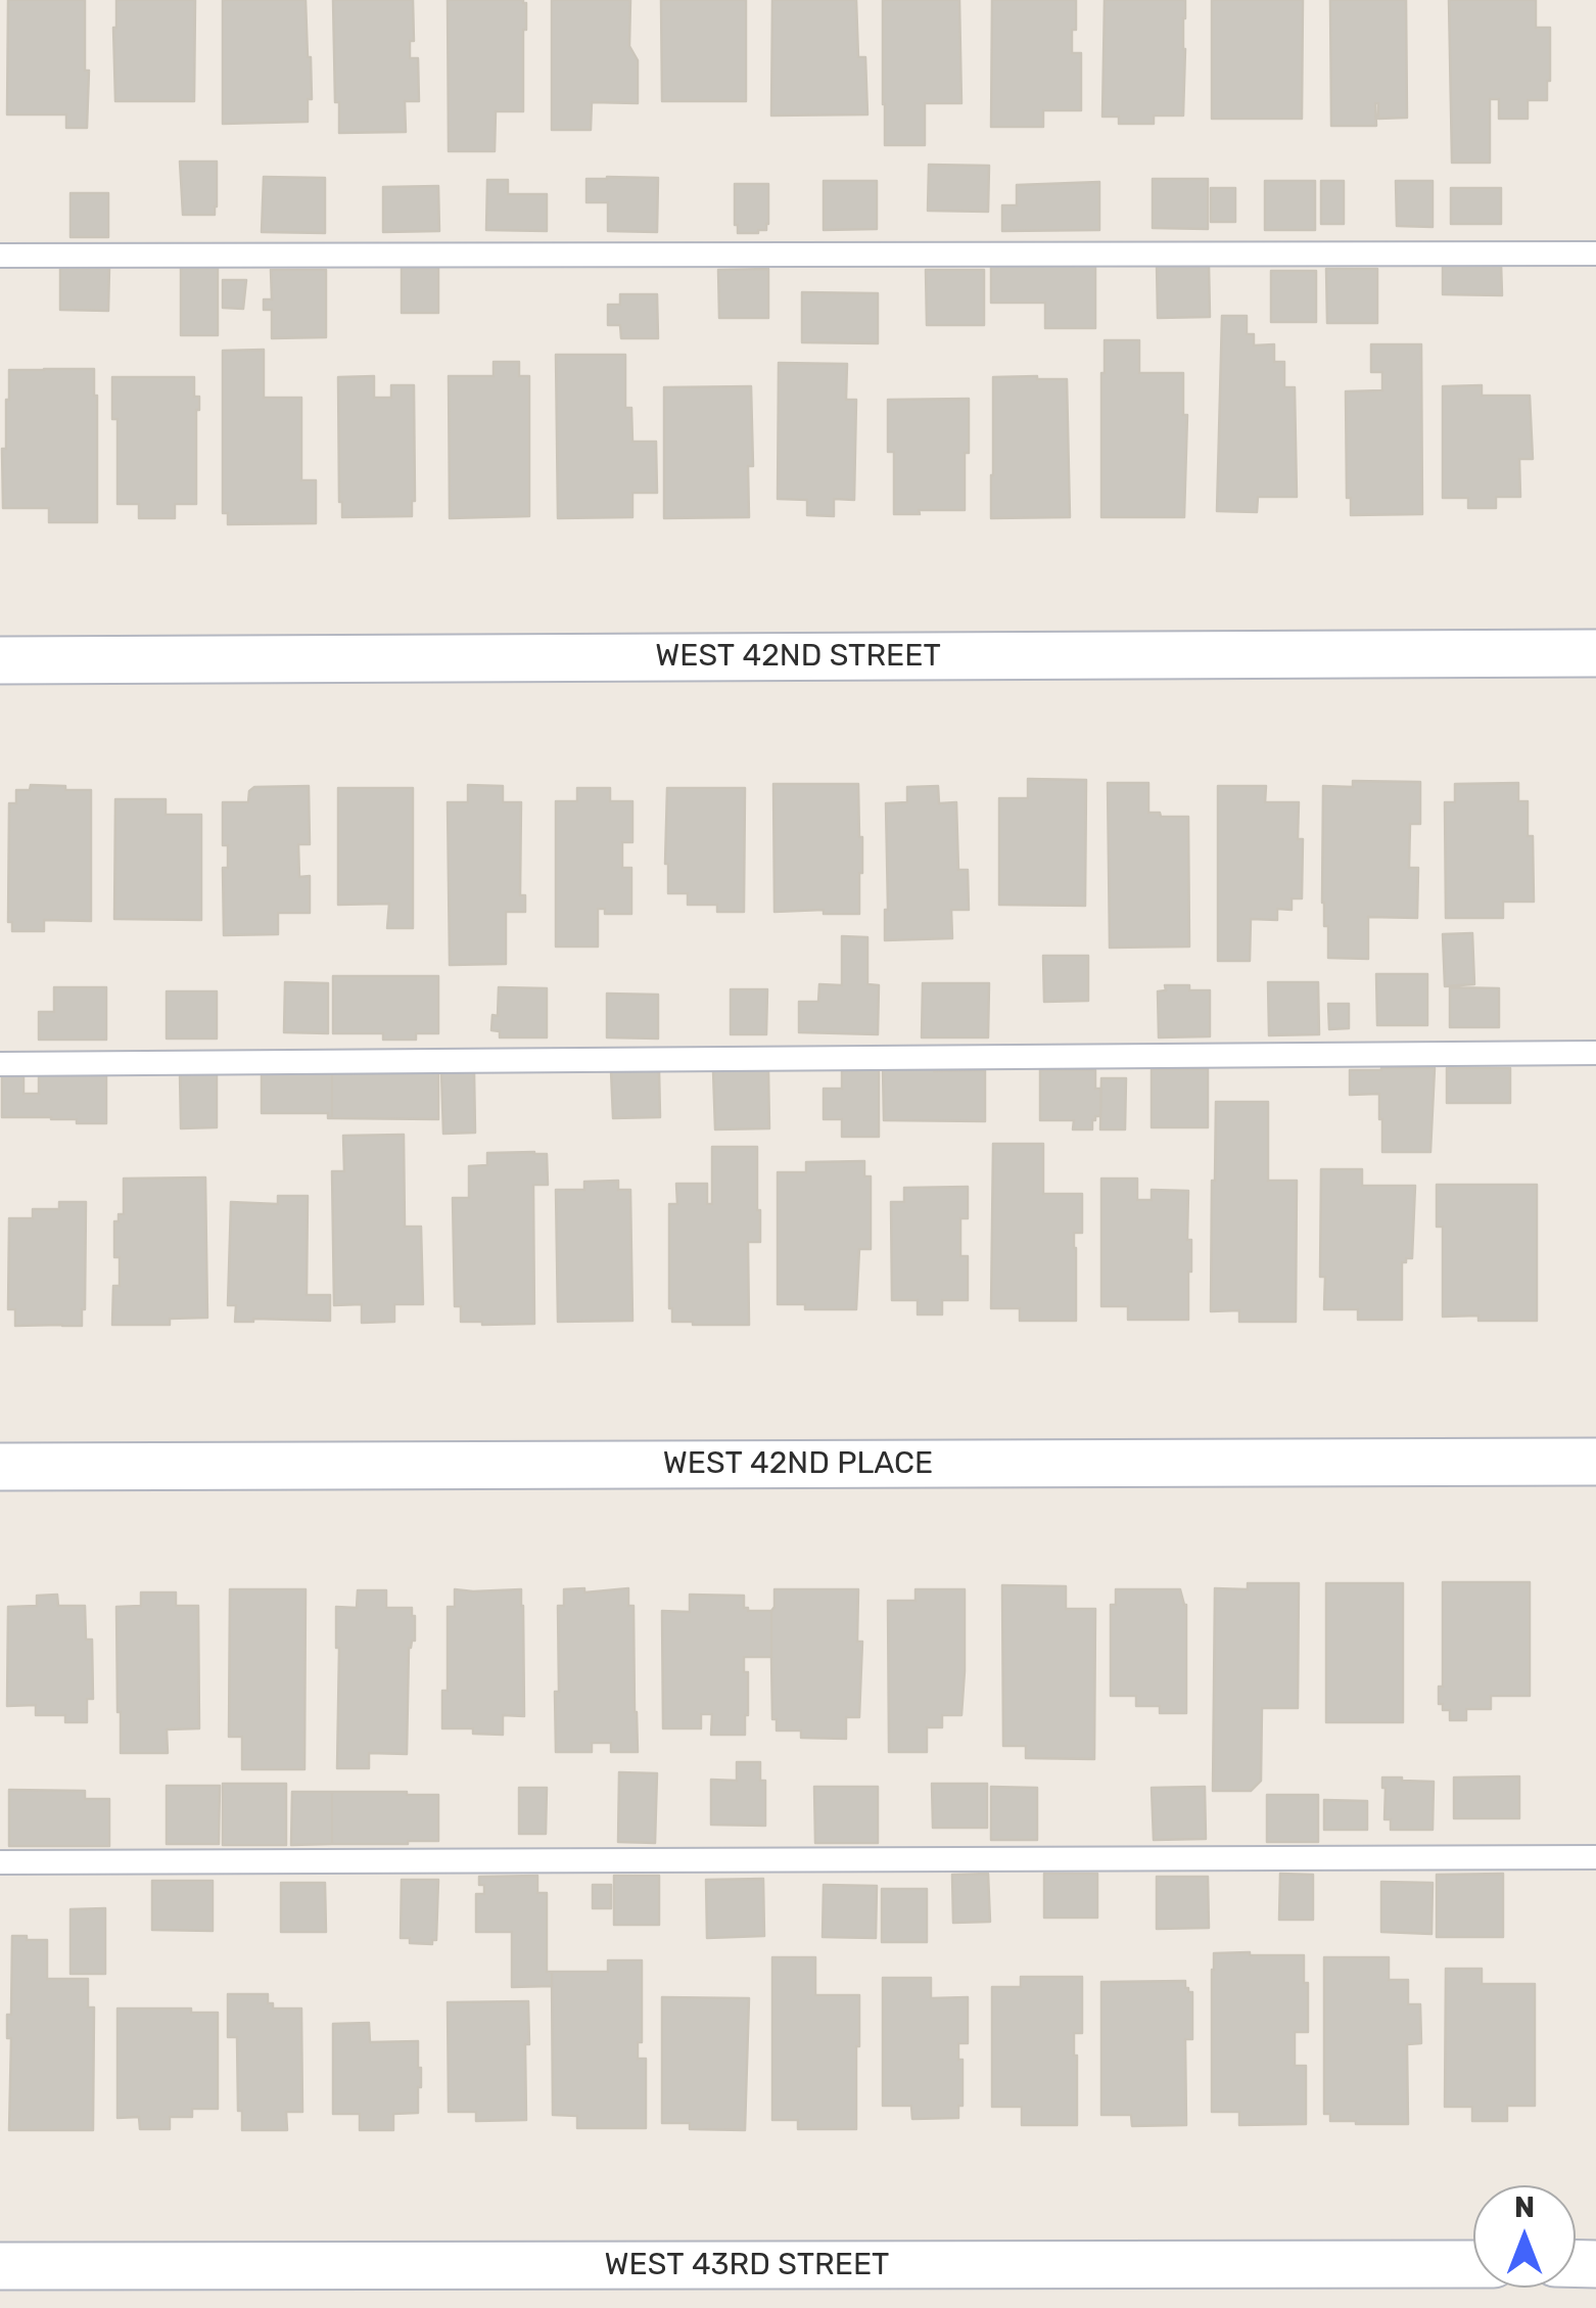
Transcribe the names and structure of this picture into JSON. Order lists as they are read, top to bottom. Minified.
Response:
{"streets":{"street":["WEST 42ND STREET","WEST 42ND PLACE","WEST 43RD STREET"]},"north":"top"}
